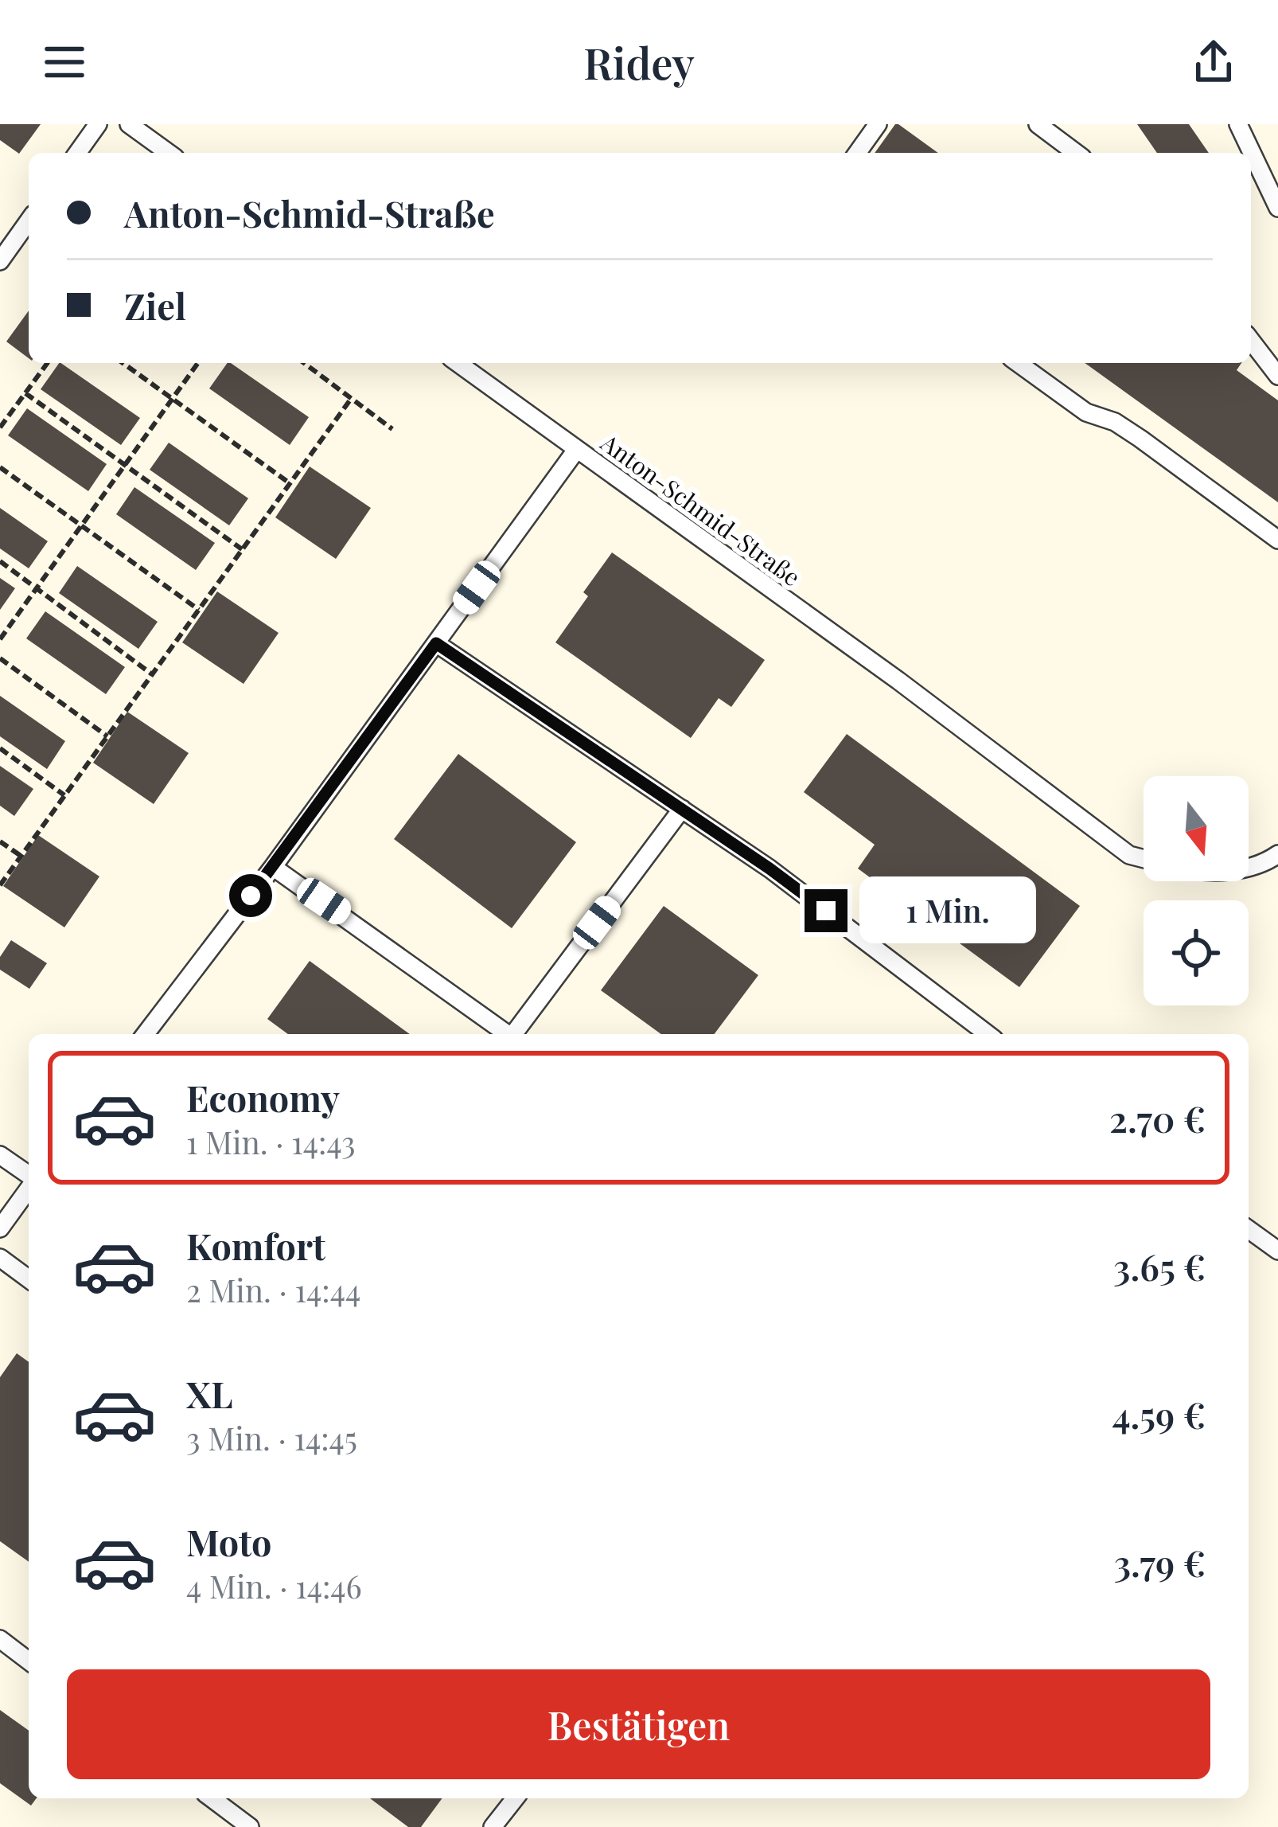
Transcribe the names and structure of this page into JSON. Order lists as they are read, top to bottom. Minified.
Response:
{"streets":{"lane":["Anton-Schmid-Straße"]},"north":"bottom","page":{"header":"Ridey","banner":["Anton-Schmid-Straße","Ziel"],"bubble":"1 Min.","list":[{"name":"Economy","note":"1 Min. · 14:43","value":"2.70 €"},{"name":"Komfort","note":"2 Min. · 14:44","value":"3.65 €"},{"name":"XL","note":"3 Min. · 14:45","value":"4.59 €"},{"name":"Moto","note":"4 Min. · 14:46","value":"3.79 €"}],"buttons":"Bestätigen"}}
